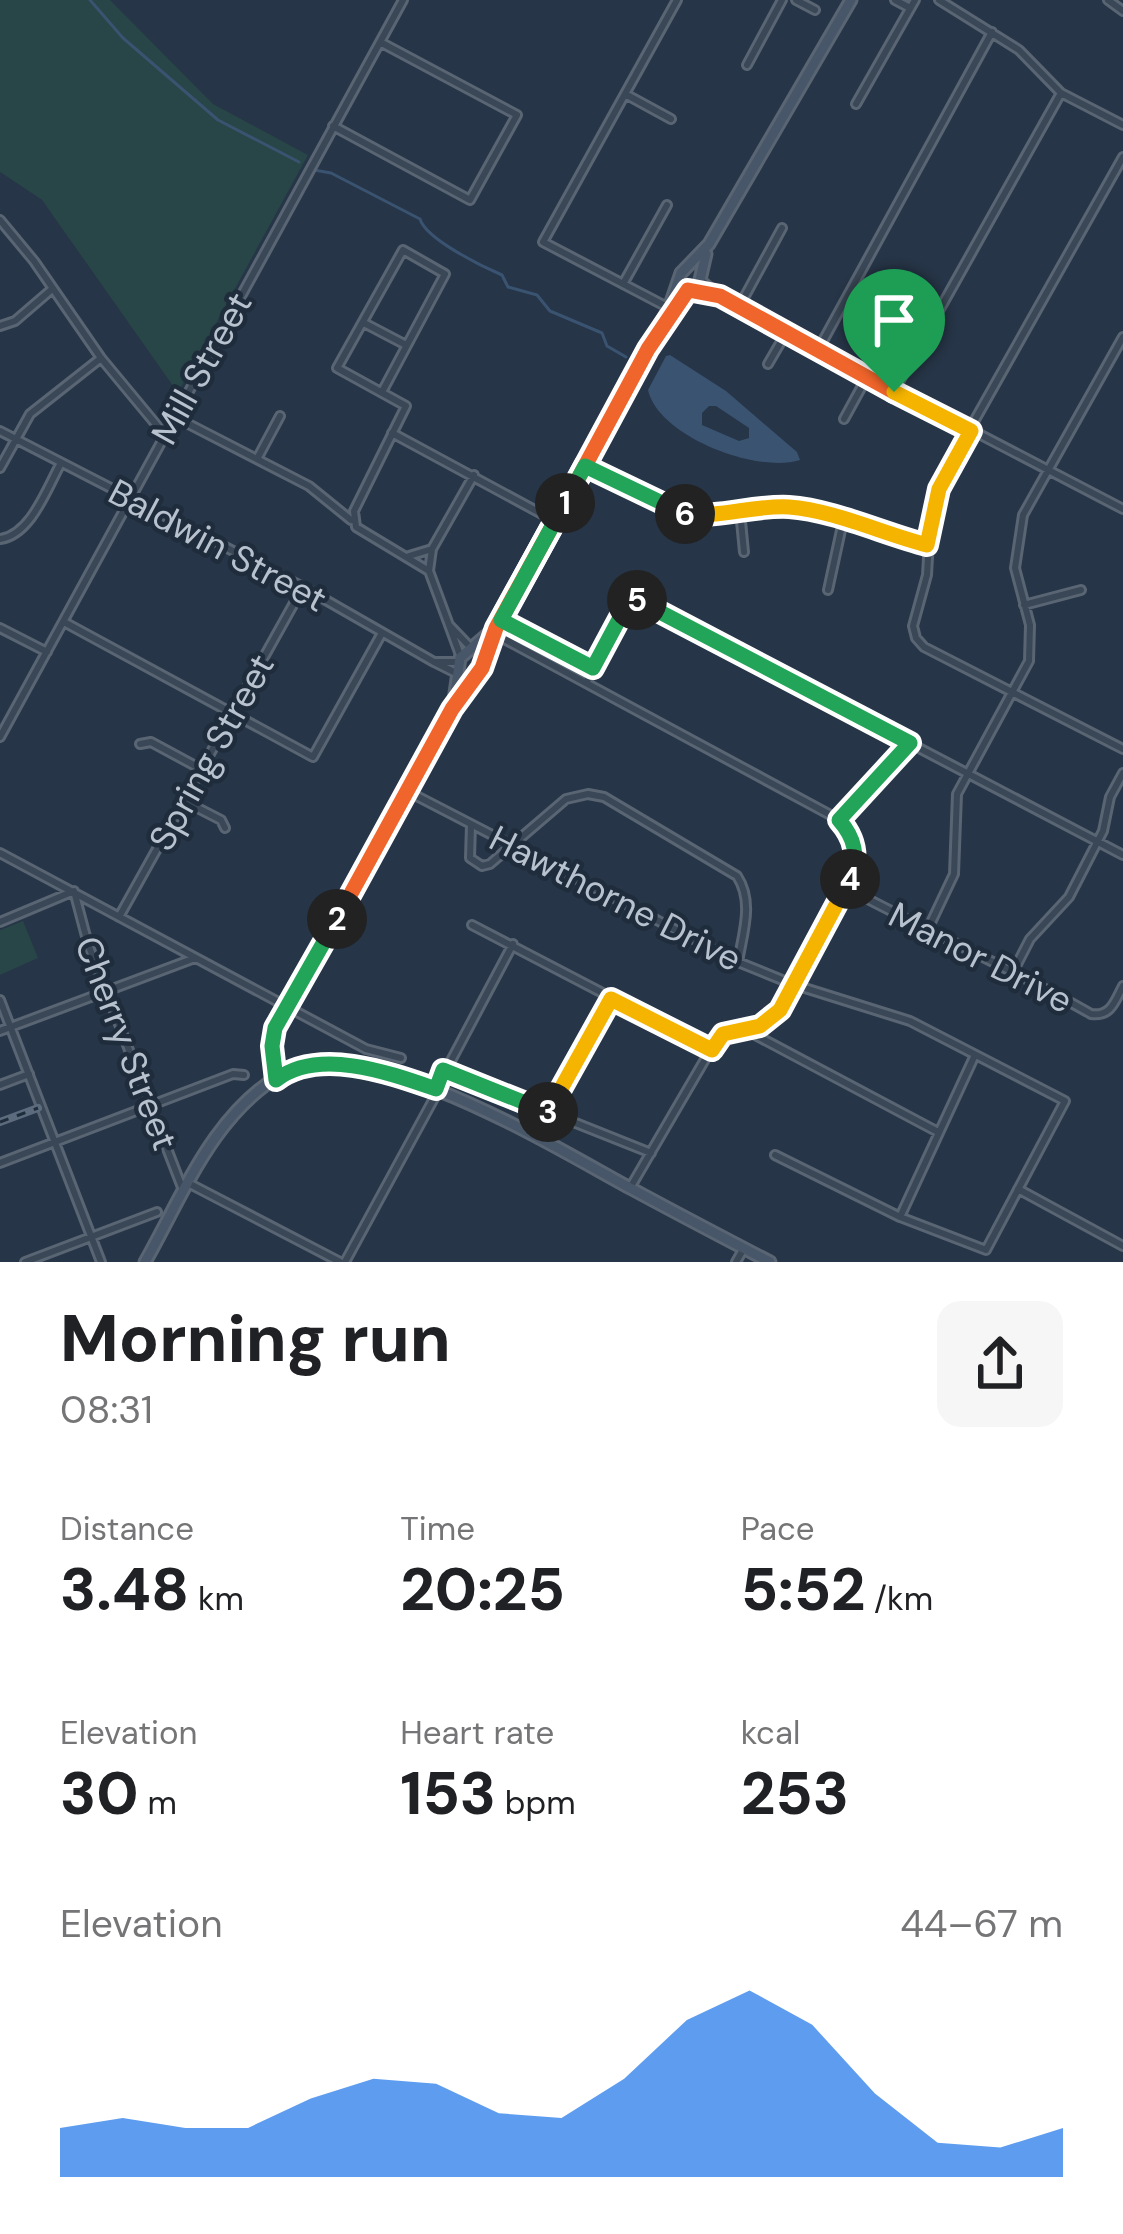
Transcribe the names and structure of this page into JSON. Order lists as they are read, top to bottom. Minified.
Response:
{"streets":{"street":["Mill Street","Baldwin Street","Spring Street","Hawthorne Drive","Manor Drive","Cherry Street"]},"crossings":[["Mill Street","Baldwin Street"],["Baldwin Street","Spring Street"]],"page":{"pins":["1","6","5","4","2","3"],"heading":["Morning run","08:31"],"stats":[["Distance","3.48 km"],["Time","20:25"],["Pace","5:52 /km"],["Elevation","30 m"],["Heart rate","153 bpm"],["kcal","253"]],"chart":["Elevation","44–67 m"]}}
